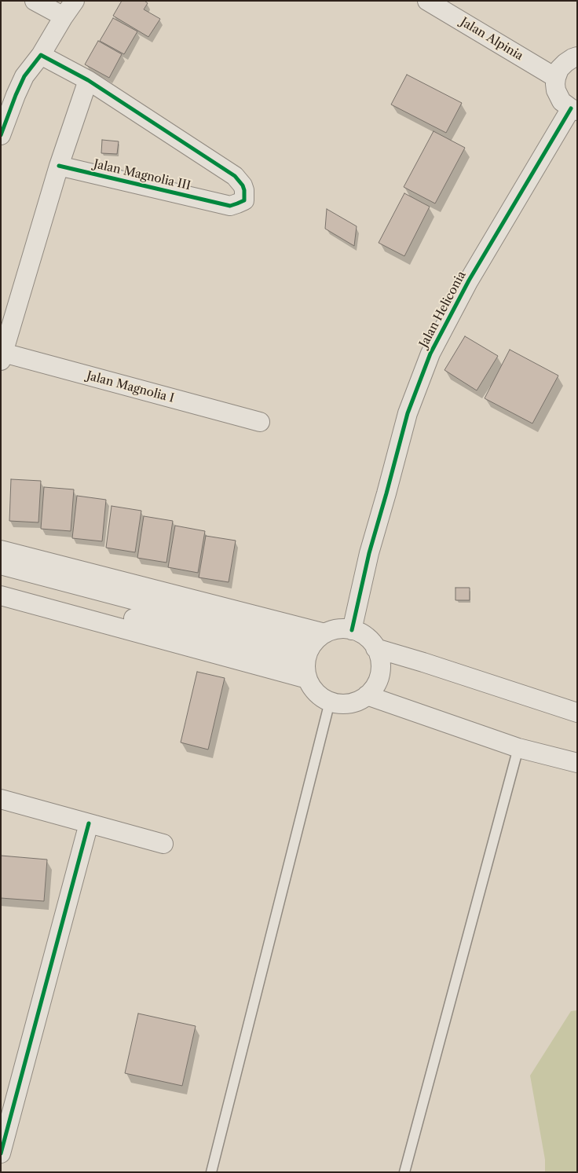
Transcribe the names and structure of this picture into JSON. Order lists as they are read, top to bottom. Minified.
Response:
{"streets":{"street":["Jalan Alpinia","Jalan Magnolia III","Jalan Heliconia","Jalan Magnolia I"]}}
